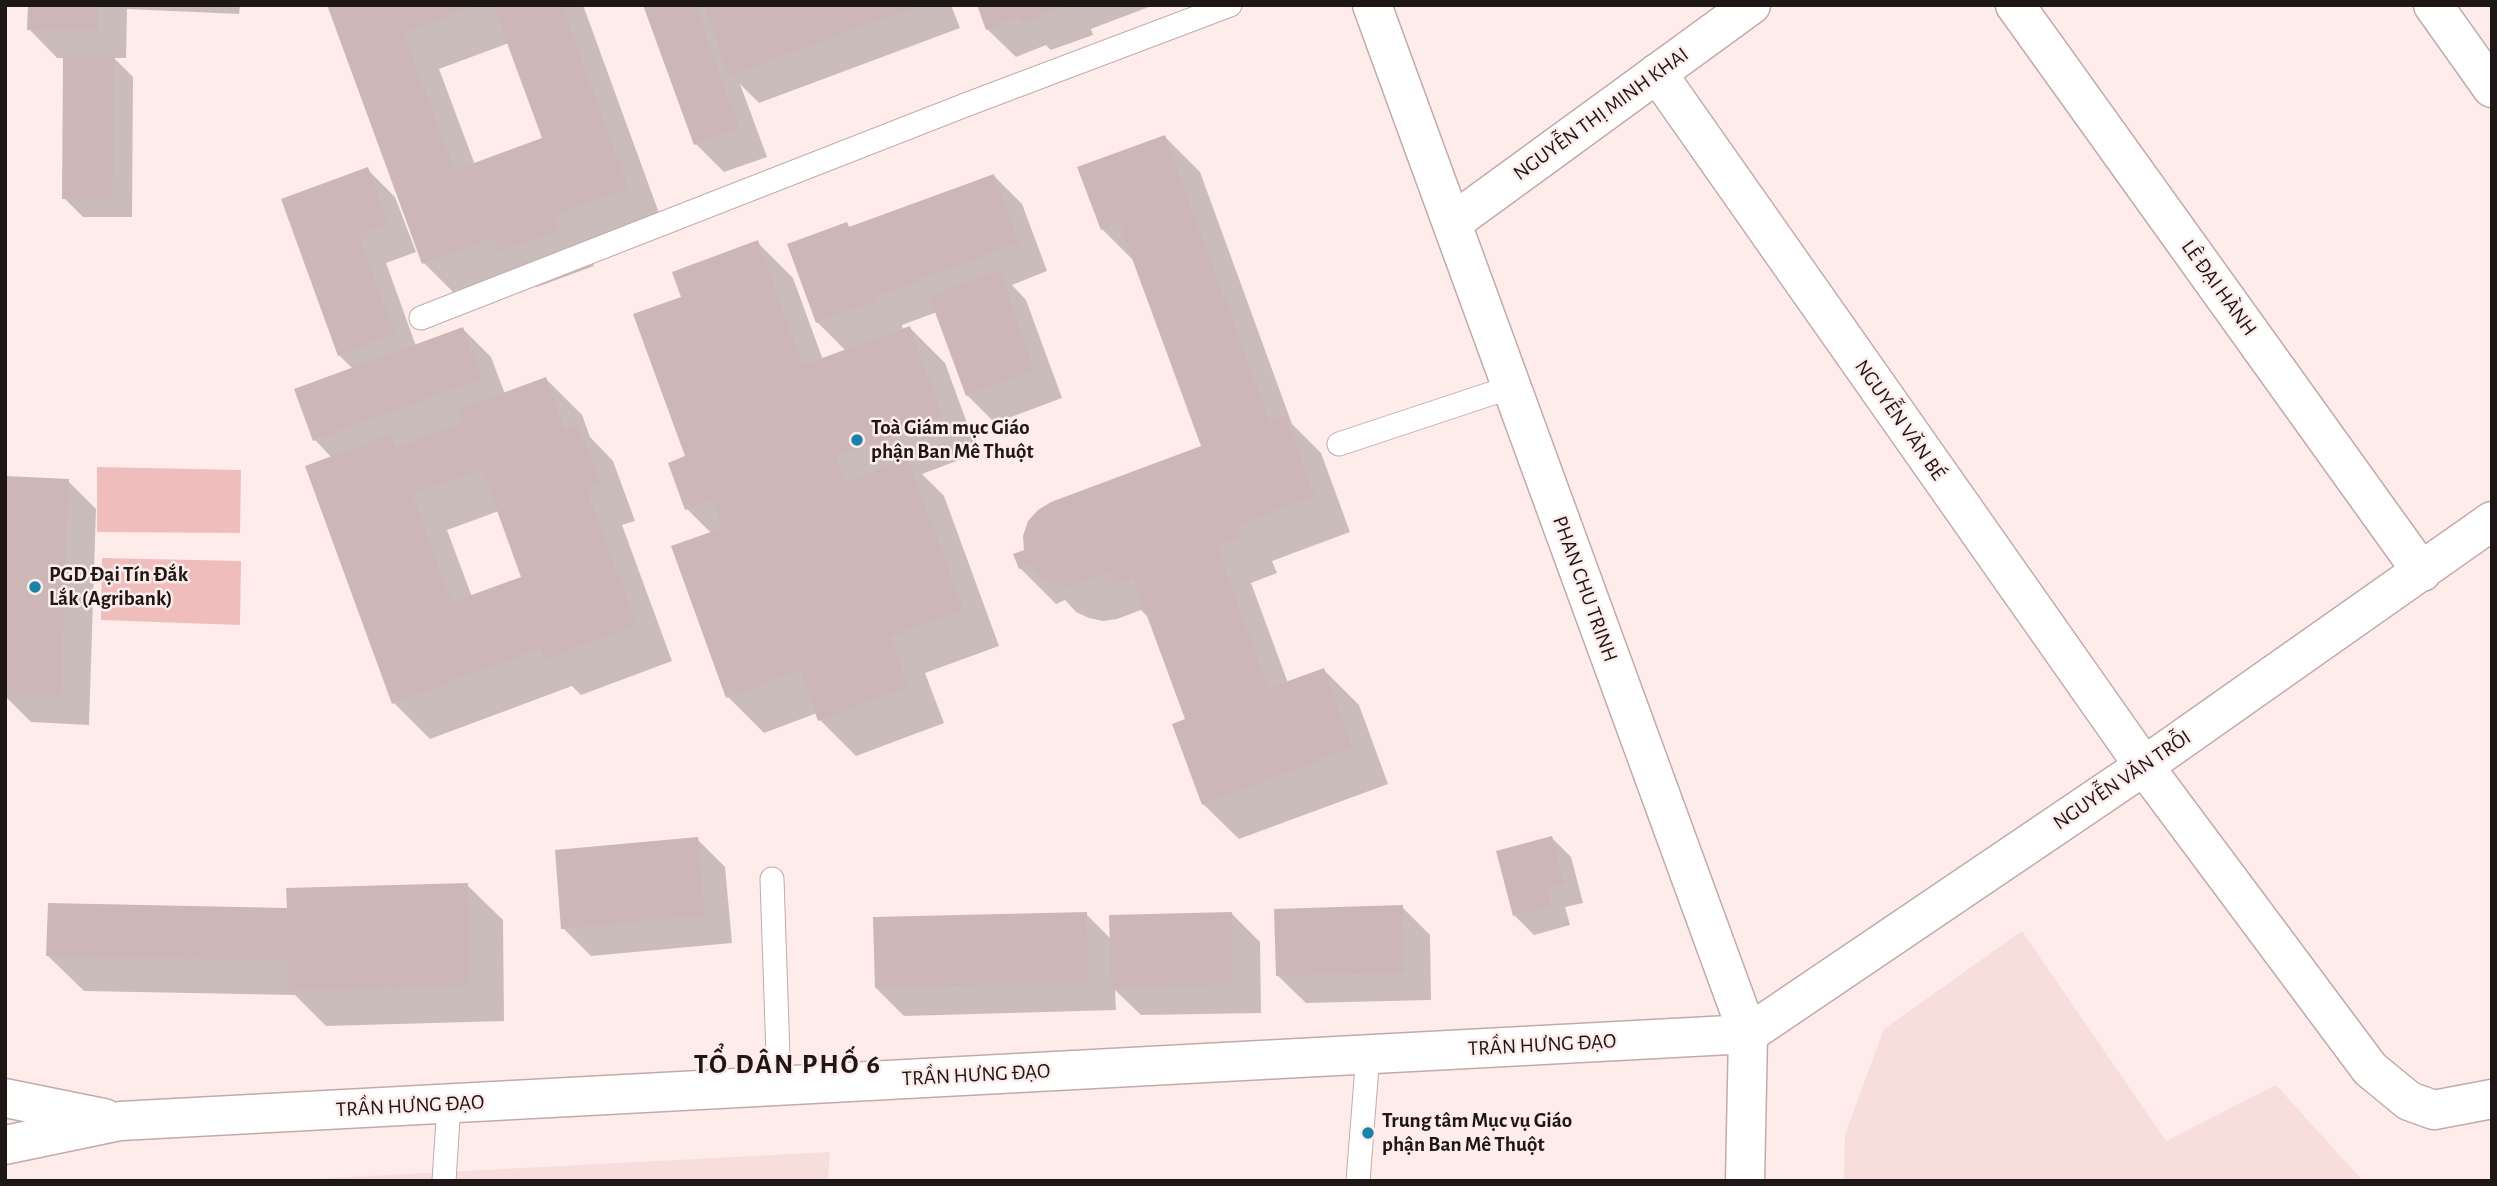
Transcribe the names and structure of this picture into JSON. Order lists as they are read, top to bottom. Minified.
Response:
{"streets":{"street":["NGUYỄN THỊ MINH KHAI","LÊ ĐẠI HÀNH","NGUYỄN VĂN BÉ","PHAN CHU TRINH","NGUYỄN VĂN TRỖI","TRẦN HƯNG ĐẠO"]},"crossings":[["NGUYỄN THỊ MINH KHAI","NGUYỄN VĂN BÉ"],["NGUYỄN THỊ MINH KHAI","PHAN CHU TRINH"],["LÊ ĐẠI HÀNH","NGUYỄN VĂN TRỖI"],["NGUYỄN VĂN BÉ","NGUYỄN VĂN TRỖI"],["PHAN CHU TRINH","NGUYỄN VĂN TRỖI"],["PHAN CHU TRINH","TRẦN HƯNG ĐẠO"],["NGUYỄN VĂN TRỖI","TRẦN HƯNG ĐẠO"]],"districts":["TỔ DÂN PHỐ 6"],"places":["Toà Giám mục Giáo phận Ban Mê Thuột","PGD Đại Tín Đắk Lắk (Agribank)","Trung tâm Mục vụ Giáo phận Ban Mê Thuột"]}
